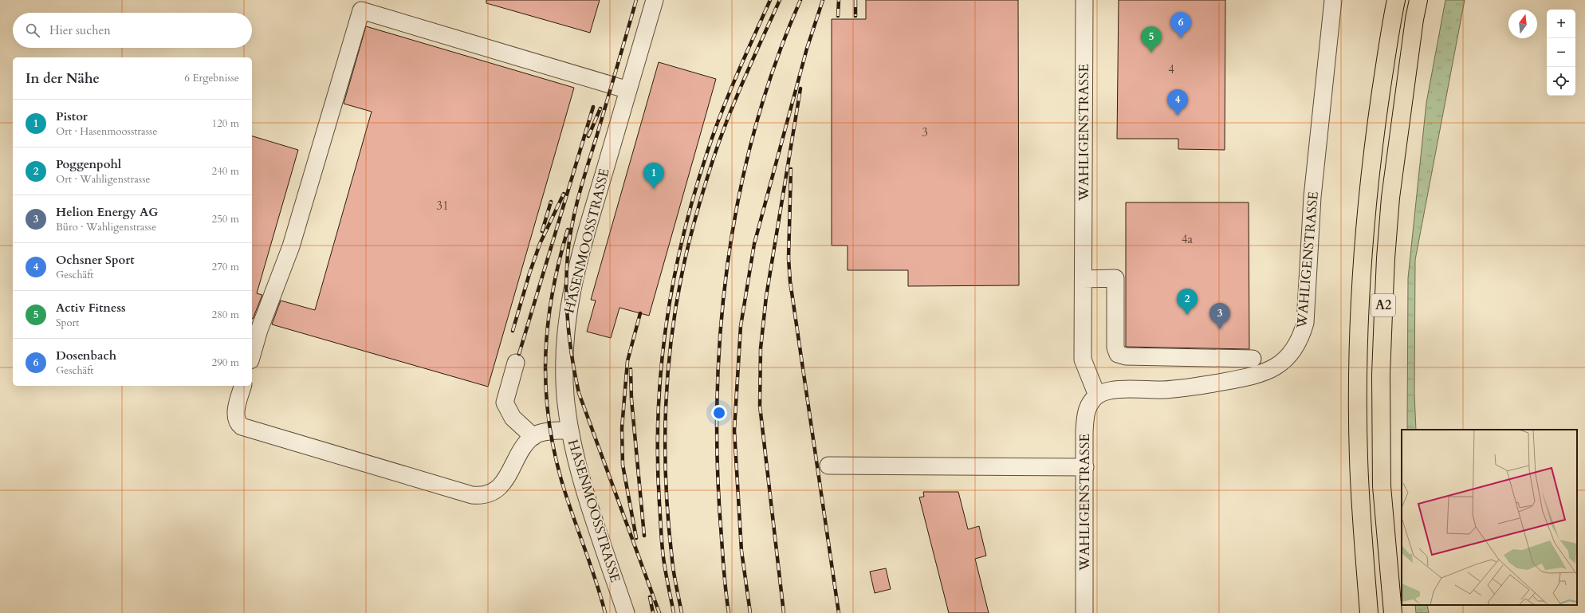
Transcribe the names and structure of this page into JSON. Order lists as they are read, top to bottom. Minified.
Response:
{"streets":{"highway":["A2"],"street":["WAHLIGENSTRASSE","HASENMOOSSTRASSE"]},"house_numbers":["4","3","31","4a"],"north":"top","page":{"map_buttons":["+","−"],"pins":["6","5","4","1","2","3"],"search":"Hier suchen","heading":["In der Nähe","6 Ergebnisse"],"list":[{"mark":"1","name":"Pistor","note":"Ort · Hasenmoosstrasse","value":"120 m"},{"mark":"2","name":"Poggenpohl","note":"Ort · Wahligenstrasse","value":"240 m"},{"mark":"3","name":"Helion Energy AG","note":"Büro · Wahligenstrasse","value":"250 m"},{"mark":"4","name":"Ochsner Sport","note":"Geschäft","value":"270 m"},{"mark":"5","name":"Activ Fitness","note":"Sport","value":"280 m"},{"mark":"6","name":"Dosenbach","note":"Geschäft","value":"290 m"}]}}
